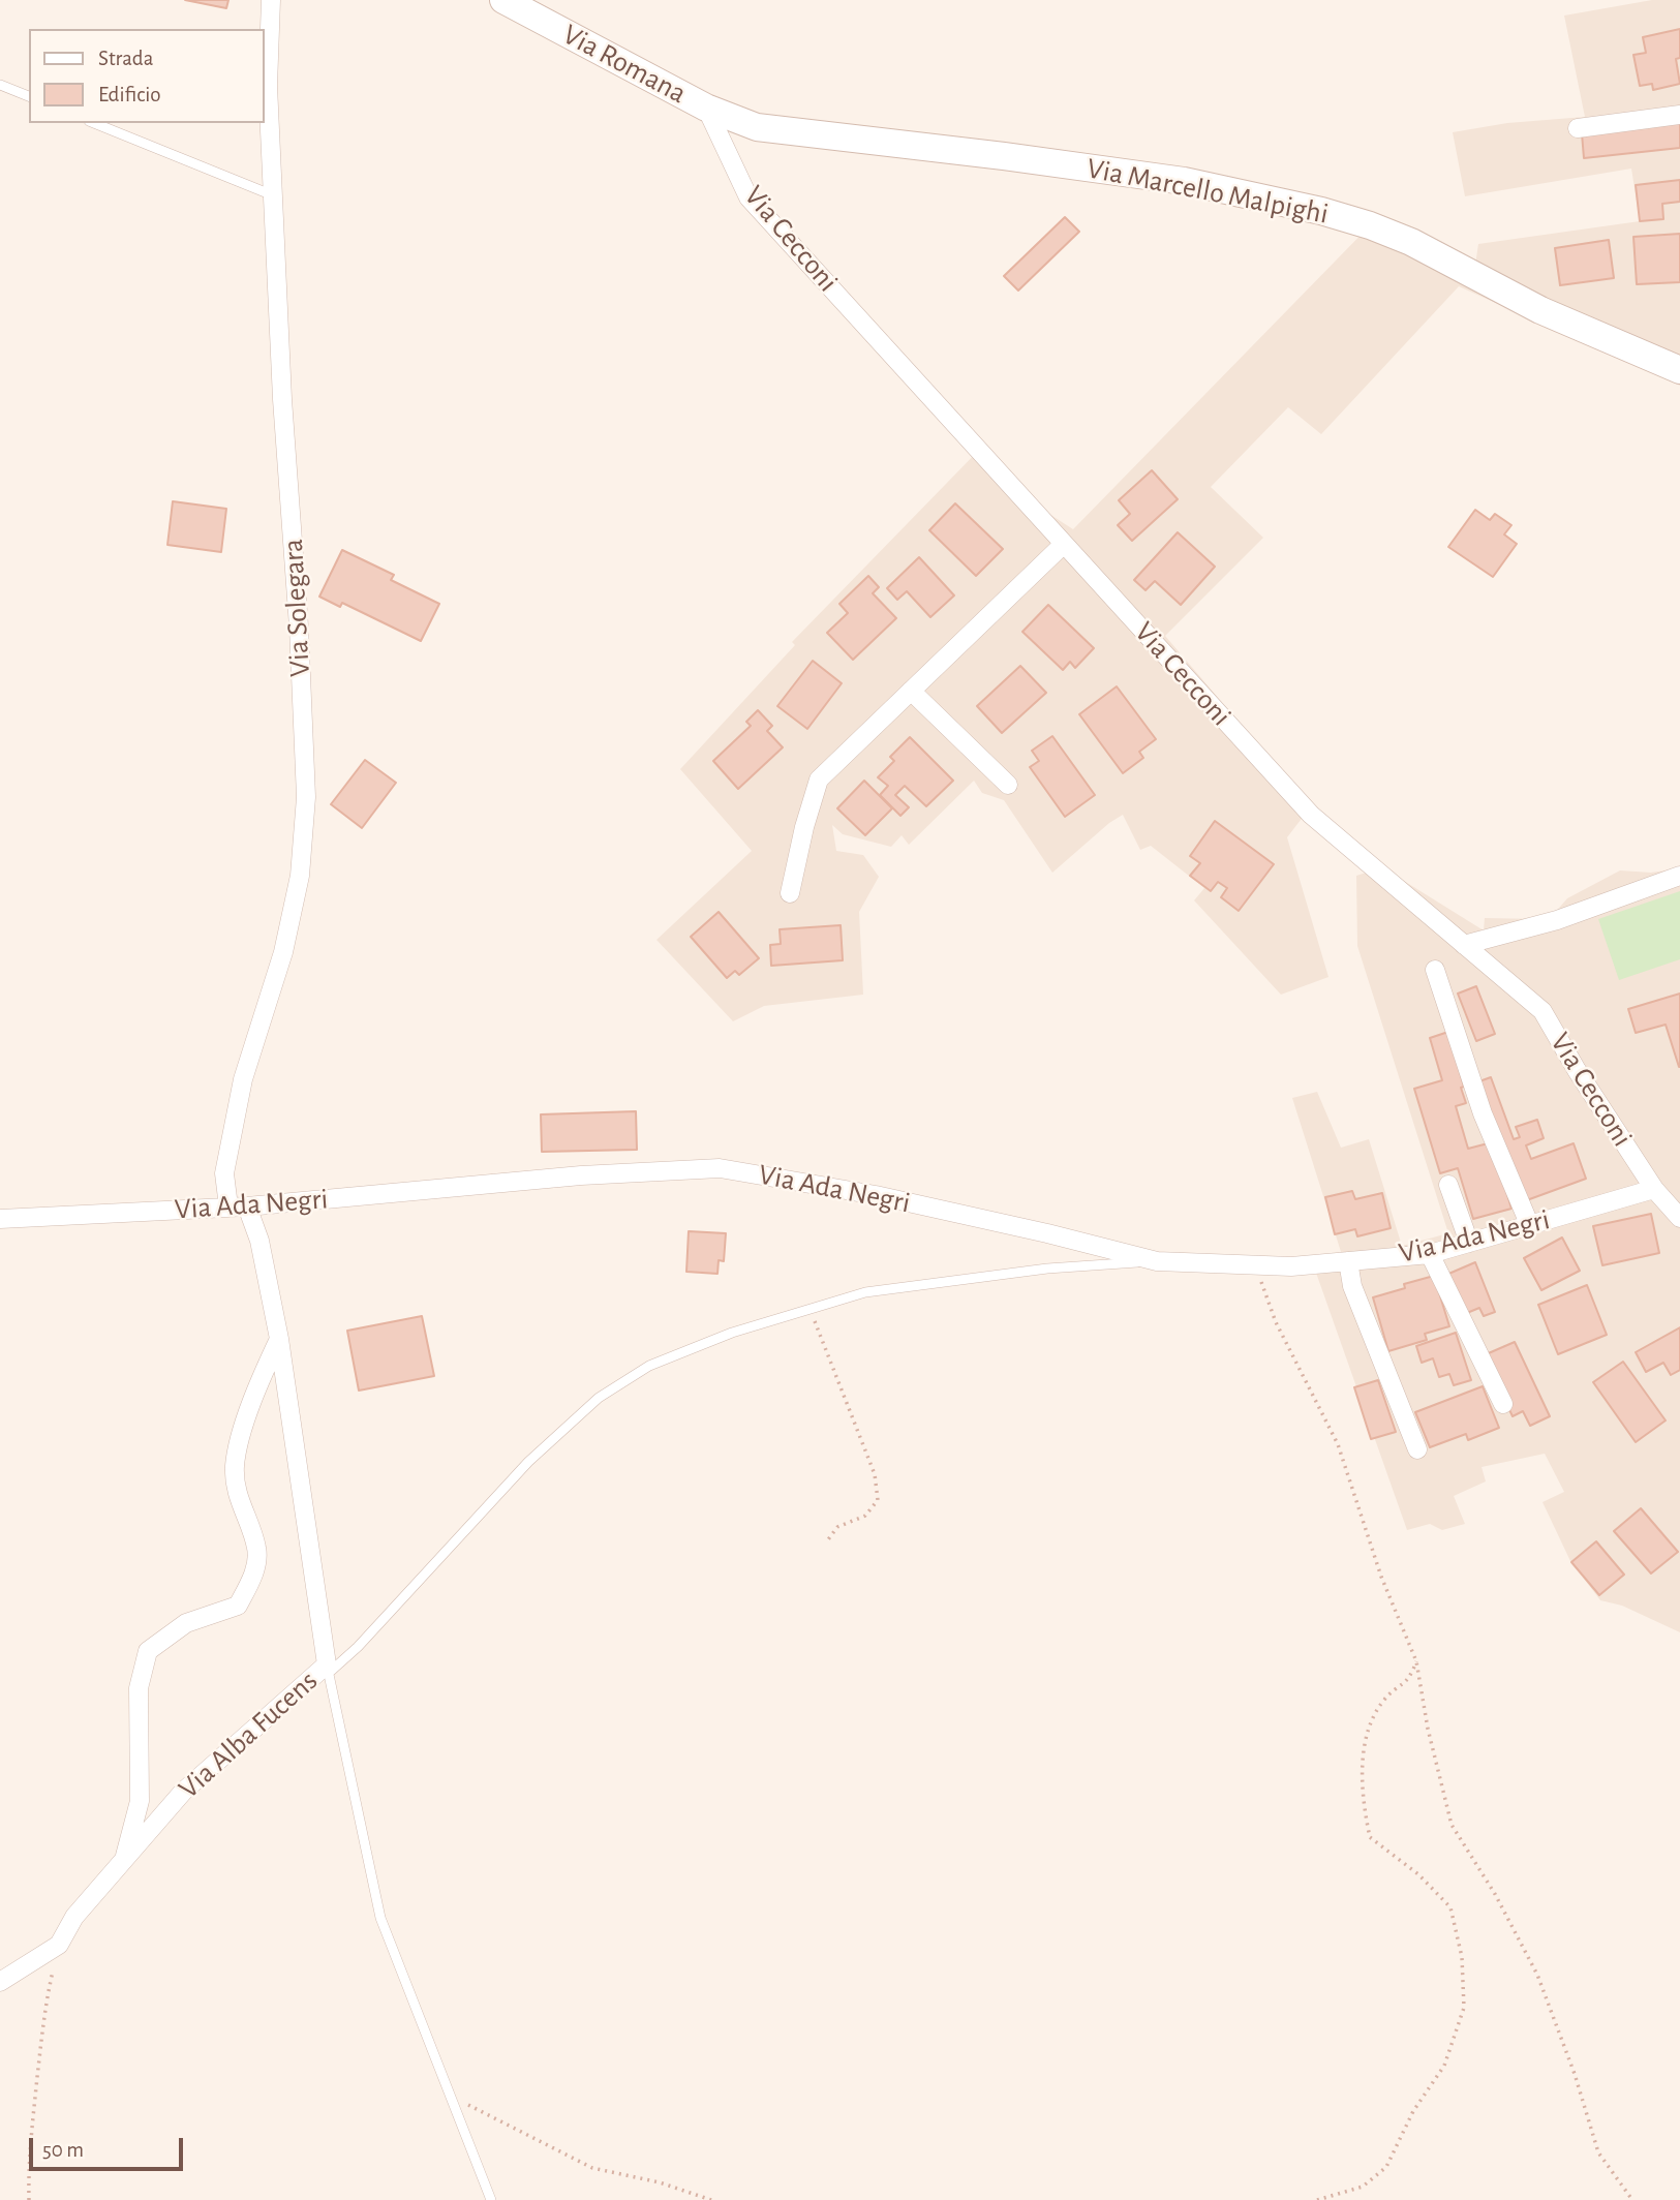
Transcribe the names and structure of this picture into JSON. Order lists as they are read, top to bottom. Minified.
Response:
{"streets":{"main road":["Via Romana","Via Marcello Malpighi"],"street":["Via Cecconi","Via Solegara","Via Ada Negri","Via Alba Fucens"]},"crossings":[["Via Romana","Via Marcello Malpighi"],["Via Romana","Via Cecconi"],["Via Marcello Malpighi","Via Cecconi"],["Via Cecconi","Via Ada Negri"],["Via Solegara","Via Ada Negri"],["Via Solegara","Via Alba Fucens"],["Via Ada Negri","Via Alba Fucens"]],"legend":["Strada","Edificio"],"scale_bar":"50 m"}
